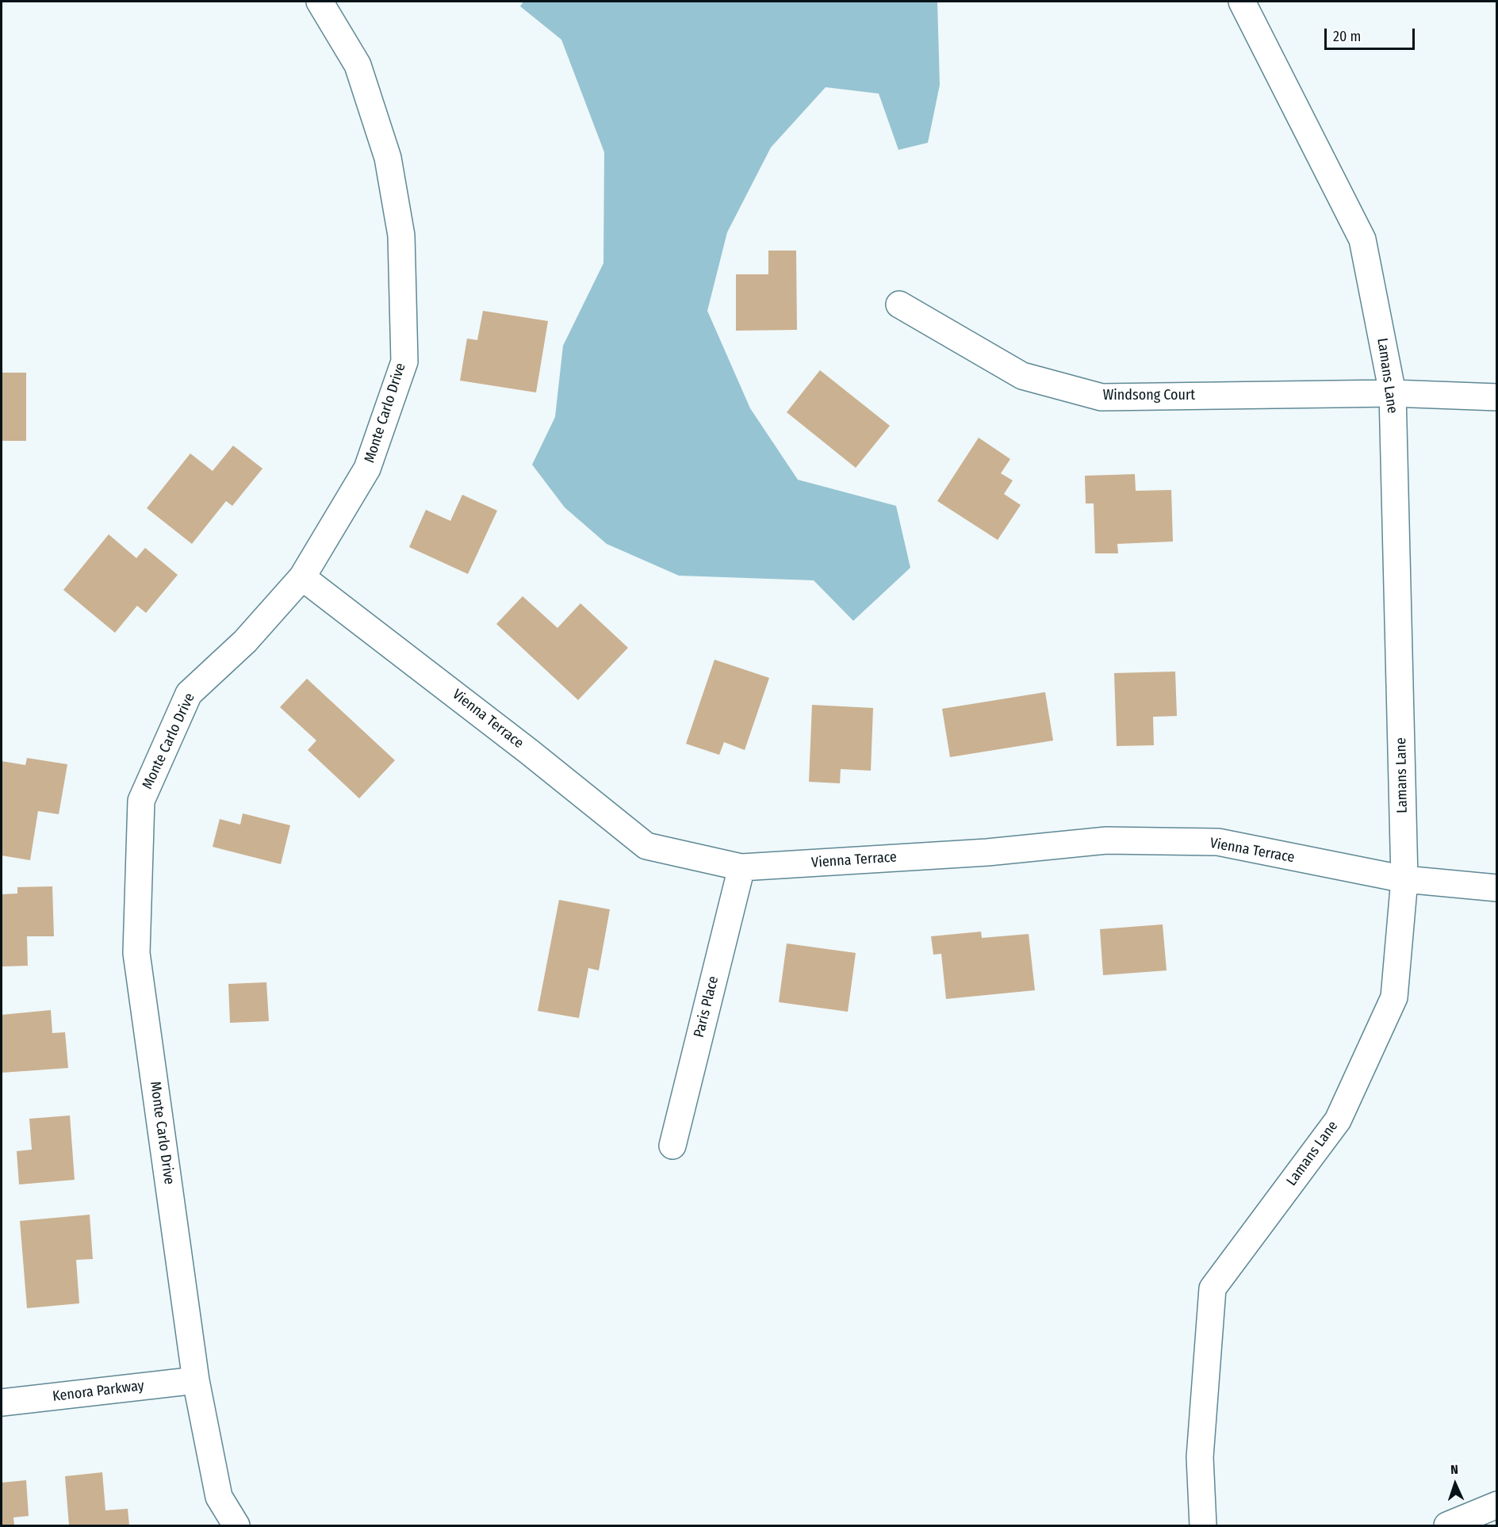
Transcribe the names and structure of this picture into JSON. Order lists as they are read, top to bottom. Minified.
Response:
{"streets":{"street":["Lamans Lane","Windsong Court","Monte Carlo Drive","Vienna Terrace","Paris Place","Kenora Parkway"]},"crossings":[["Lamans Lane","Windsong Court"],["Lamans Lane","Vienna Terrace"],["Monte Carlo Drive","Vienna Terrace"],["Monte Carlo Drive","Kenora Parkway"],["Vienna Terrace","Paris Place"]],"scale_bar":"20 m","north":"top"}
